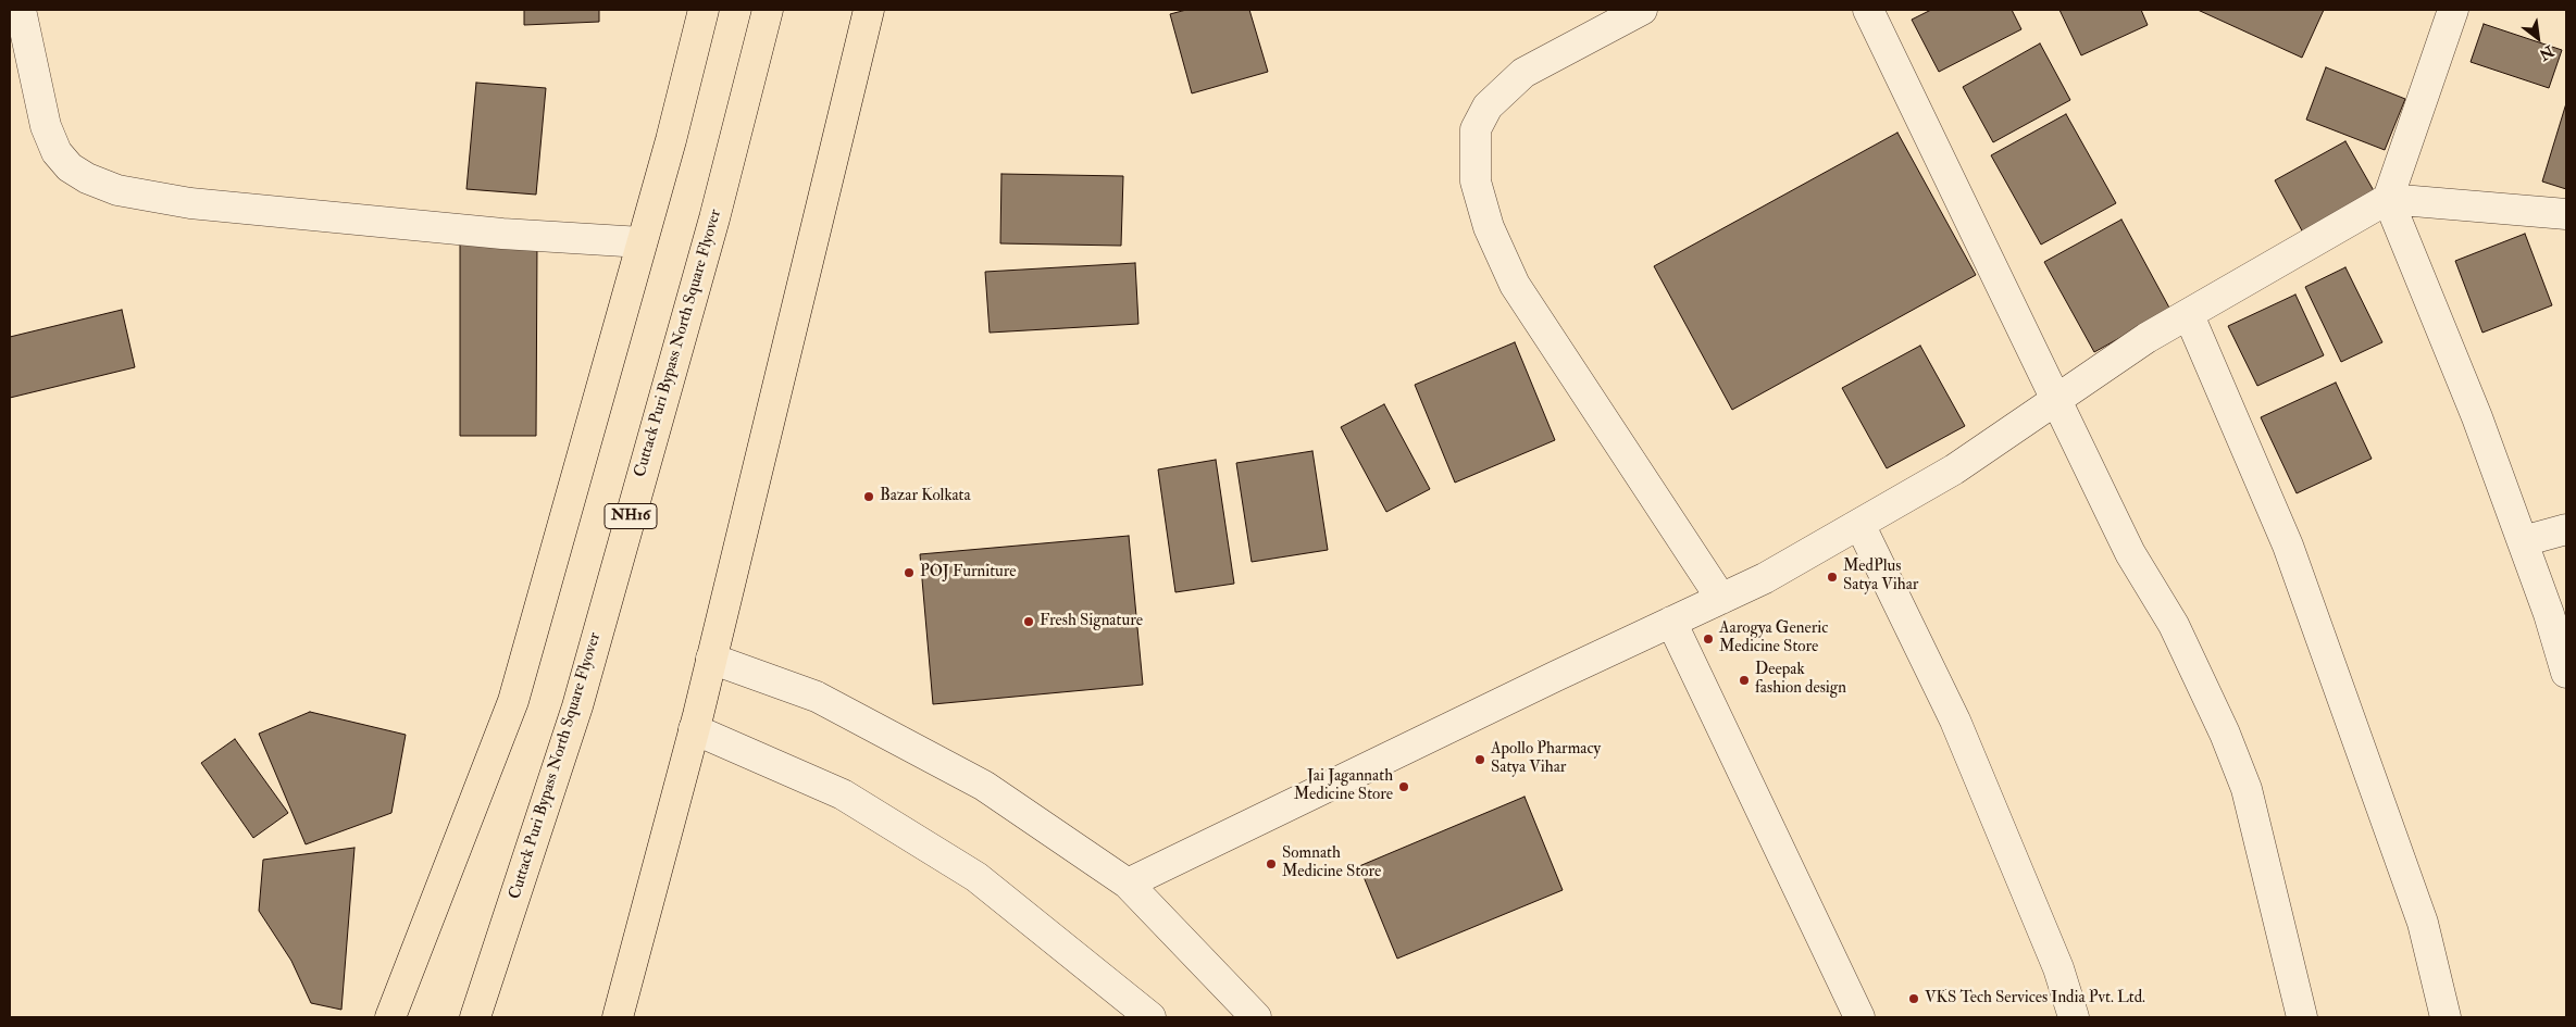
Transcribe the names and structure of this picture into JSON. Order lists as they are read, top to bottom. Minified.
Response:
{"streets":{"highway":["Cuttack Puri Bypass North Square Flyover","NH16"]},"places":["Bazar Kolkata","POJ Furniture","MedPlus Satya Vihar","Fresh Signature","Aarogya Generic Medicine Store","Deepak fashion design","Apollo Pharmacy Satya Vihar","Jai Jagannath Medicine Store","Somnath Medicine Store","VKS Tech Services India Pvt. Ltd."],"north":"bottom right"}
